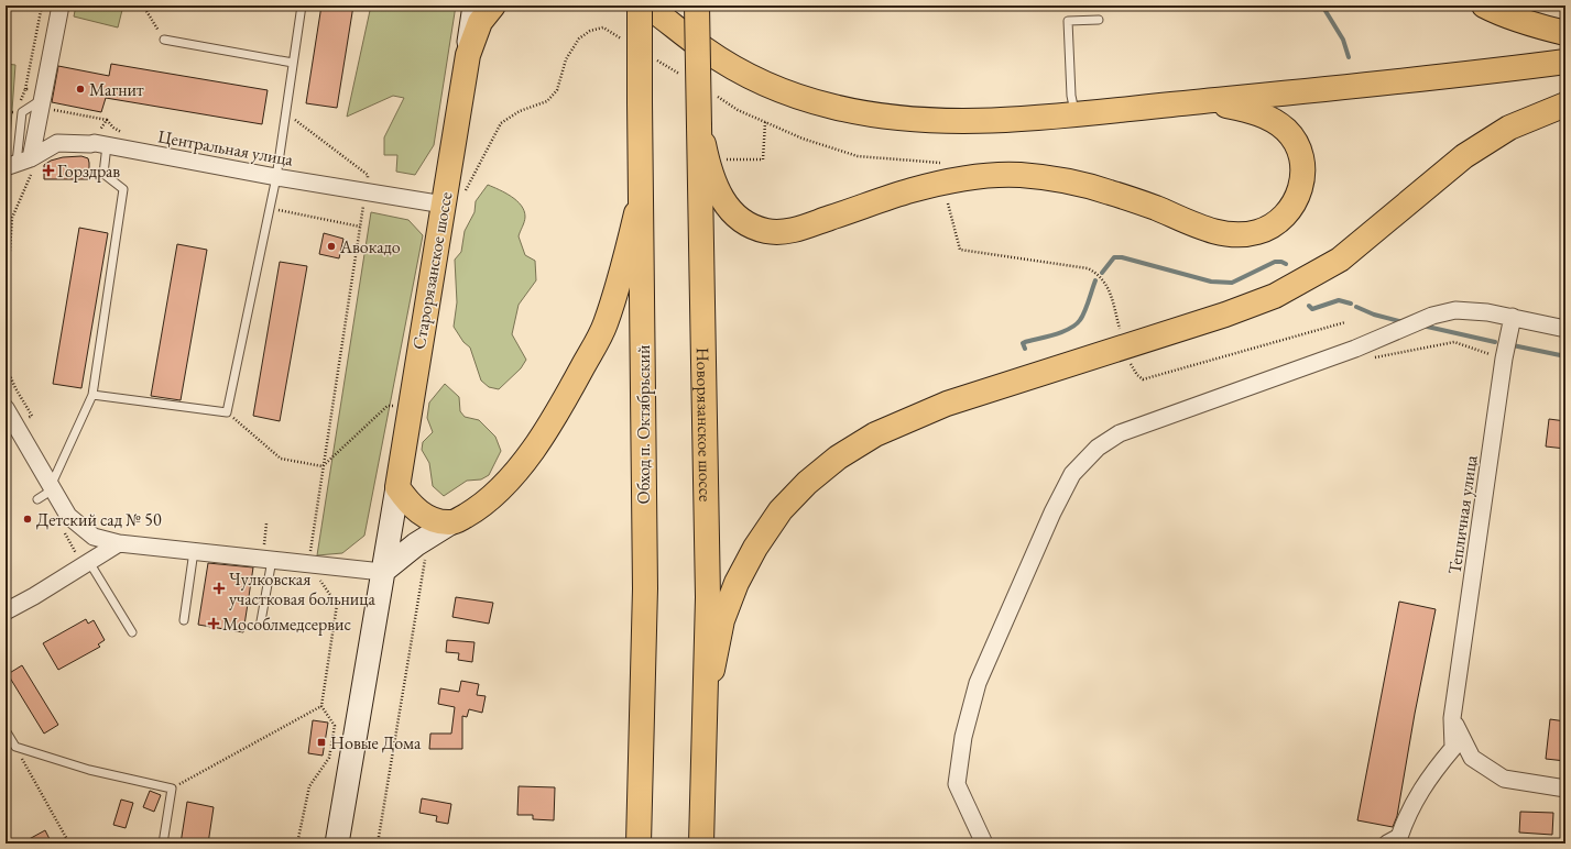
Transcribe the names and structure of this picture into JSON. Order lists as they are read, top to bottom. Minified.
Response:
{"streets":{"main road":["Старорязанское шоссе","Обход п. Октябрьский","Новорязанское шоссе"],"street":["Центральная улица","Тепличная улица"]},"crossings":[["Центральная улица","Старорязанское шоссе"]],"places":{"other":["Магнит","Авокадо","Детский сад № 50"],"health":["Горздрав","Чулковская участковая больница","Мособлмедсервис"],"transit":["Новые Дома"]}}
